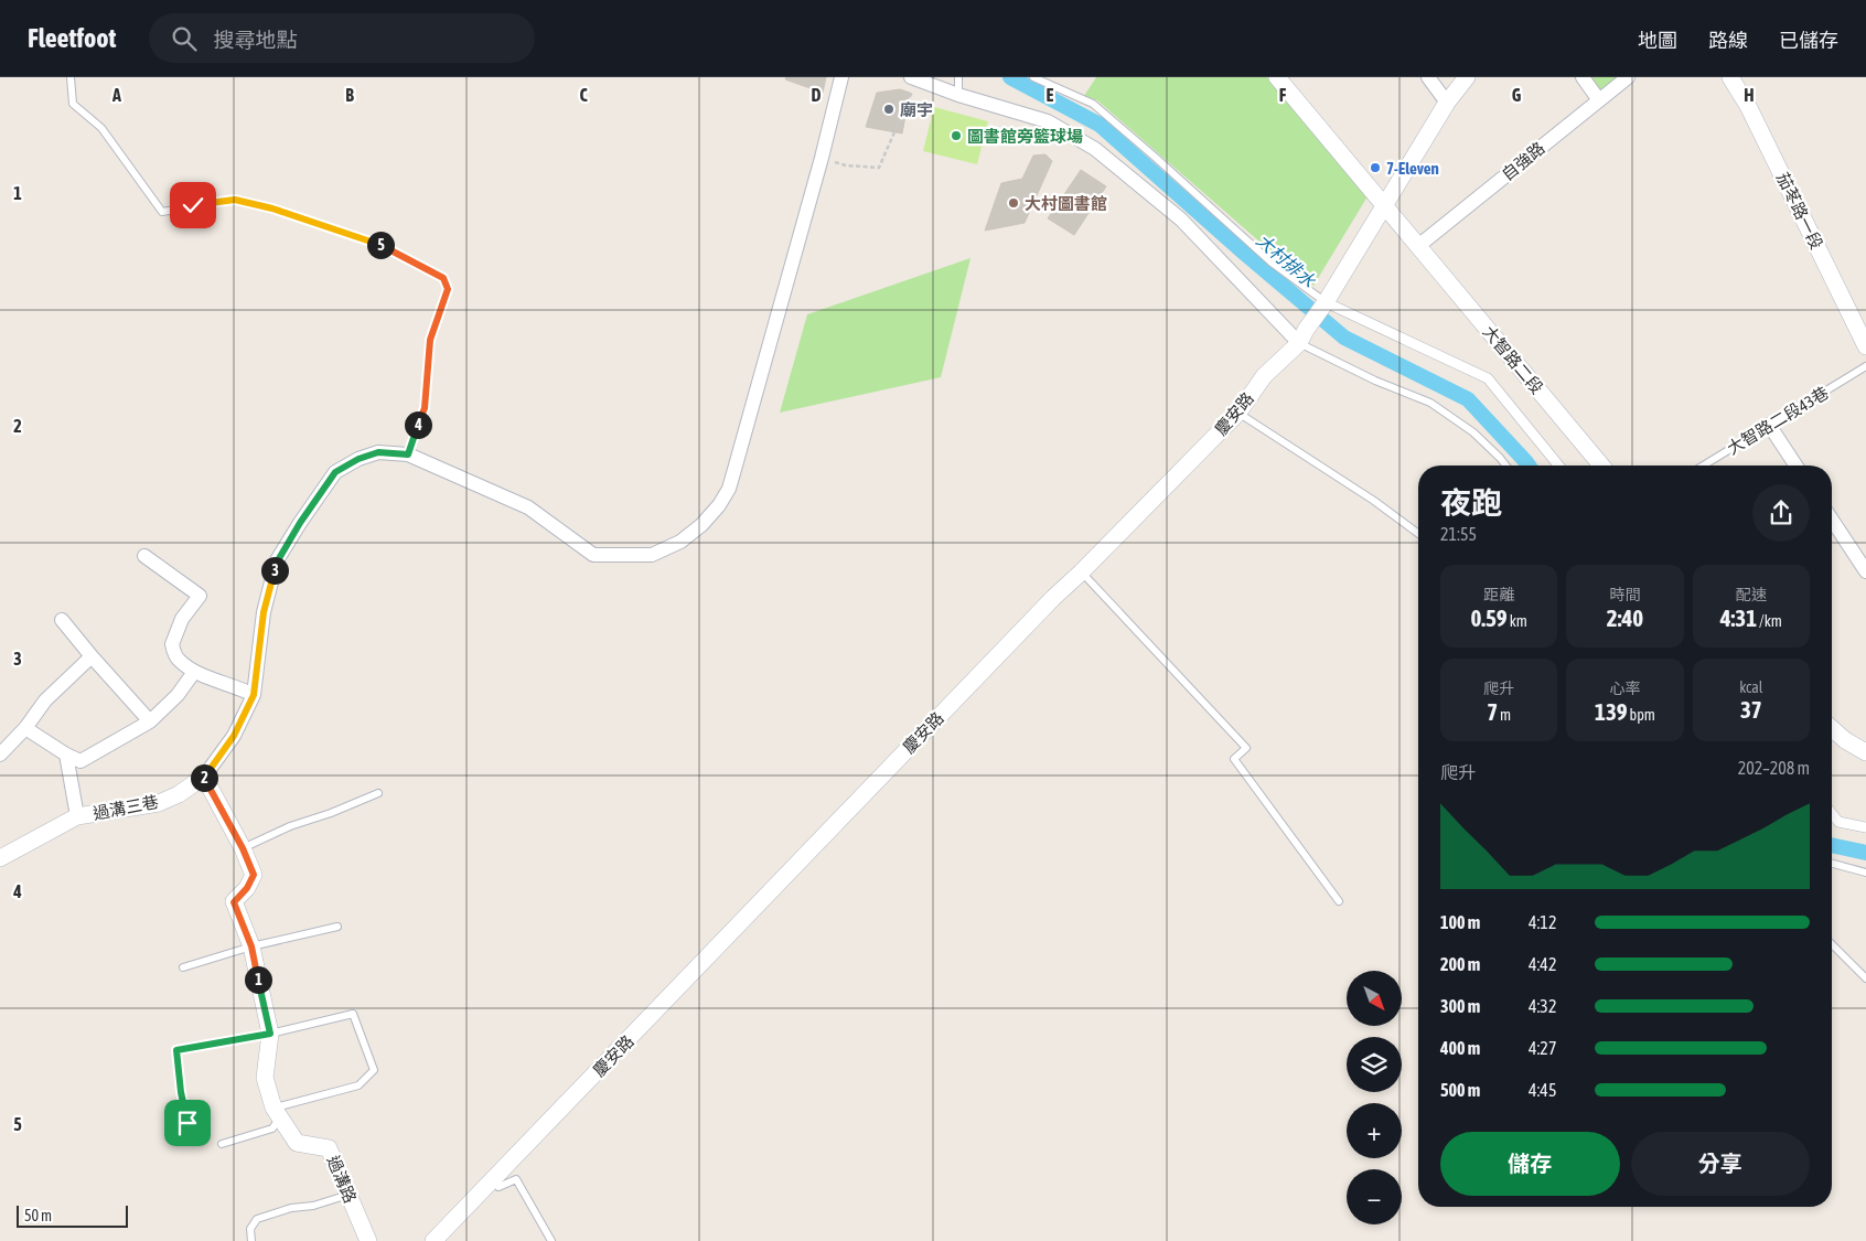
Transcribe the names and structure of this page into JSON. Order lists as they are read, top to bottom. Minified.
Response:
{"streets":{"street":["自強路","茄苳路一段","大智路二段","慶安路","過溝三巷","過溝路"],"lane":["大智路二段43巷"]},"crossings":[["自強路","大智路二段"],["大智路二段","慶安路"],["過溝三巷","過溝路"]],"water":["大村排水"],"places":["廟宇","圖書館旁籃球場","7-Eleven","大村圖書館"],"scale_bar":"50 m","north":"bottom right","page":{"header":"Fleetfoot","search":"搜尋地點","nav":["地圖","路線","已儲存"],"pins":["5","4","3","2","1"],"heading":["夜跑","21:55"],"stats":[["距離","0.59 km"],["時間","2:40"],["配速","4:31 /km"],["爬升","7 m"],["心率","139 bpm"],["kcal","37"]],"chart":["爬升","202–208 m"],"list":[{"name":"100 m","note":"4:12"},{"name":"200 m","note":"4:42"},{"name":"300 m","note":"4:32"},{"name":"400 m","note":"4:27"},{"name":"500 m","note":"4:45"}],"map_buttons":["+","−"],"buttons":["儲存","分享"],"scale":"50 m"},"grid":{"columns":["A","B","C","D","E","F","G","H"],"rows":["1","2","3","4","5"]}}
